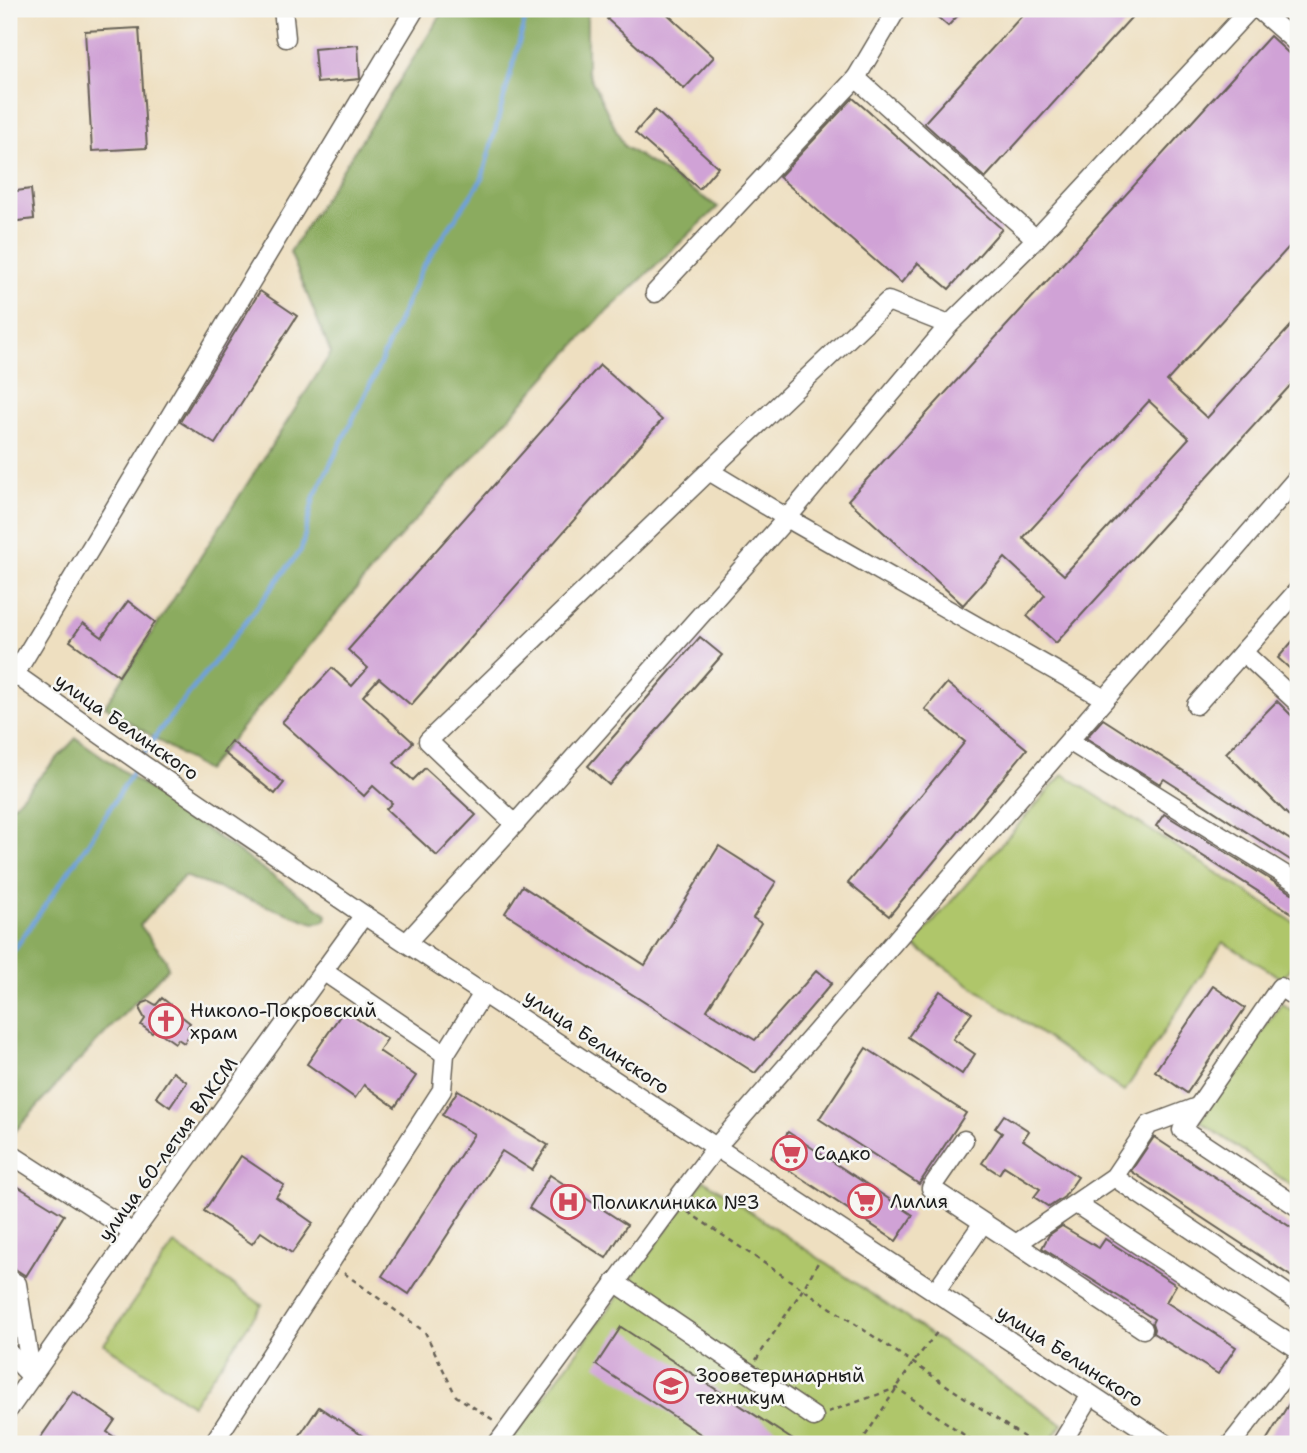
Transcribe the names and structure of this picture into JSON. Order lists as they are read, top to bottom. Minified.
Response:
{"streets":{"street":["улица Белинского","улица 60-летия ВЛКСМ"]},"crossings":[["улица Белинского","улица 60-летия ВЛКСМ"]],"places":{"church":["Николо-Покровский храм"],"supermarket":["Садко","Лилия"],"hospital":["Поликлиника №3"],"school or university":["Зооветеринарный техникум"]}}
